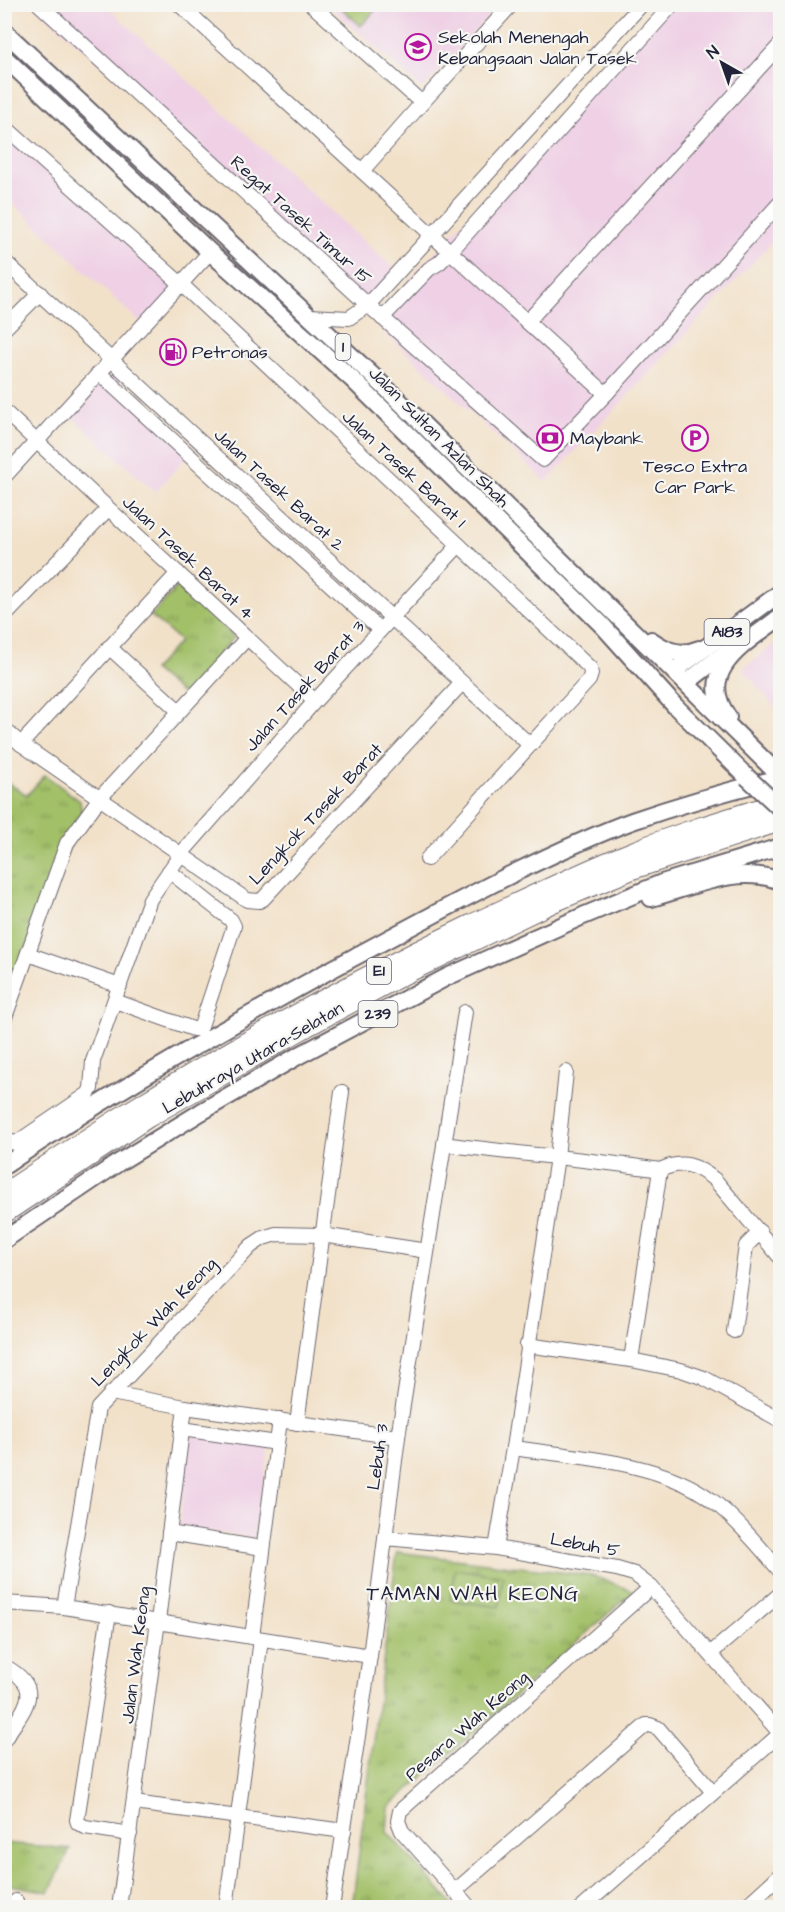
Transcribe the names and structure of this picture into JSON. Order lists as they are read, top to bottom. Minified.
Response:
{"streets":{"highway":["E1","Lebuhraya Utara–Selatan"],"main road":["1","Jalan Sultan Azlan Shah","A183","239"],"street":["Regat Tasek Timur 15","Jalan Tasek Barat 1","Jalan Tasek Barat 2","Jalan Tasek Barat 4","Jalan Tasek Barat 3","Lengkok Tasek Barat","Lengkok Wah Keong","Lebuh 3","Lebuh 5","Jalan Wah Keong","Pesara Wah Keong"]},"crossings":[["Jalan Sultan Azlan Shah","A183"],["Jalan Tasek Barat 1","Jalan Tasek Barat 2"],["Jalan Tasek Barat 1","Jalan Tasek Barat 3"],["Jalan Tasek Barat 2","Jalan Tasek Barat 3"],["Jalan Tasek Barat 2","Lengkok Tasek Barat"],["Jalan Tasek Barat 4","Jalan Tasek Barat 3"],["Jalan Tasek Barat 3","Lengkok Tasek Barat"],["Lengkok Wah Keong","Lebuh 3"],["Lebuh 3","Lebuh 5"],["Lebuh 5","Pesara Wah Keong"]],"districts":["TAMAN WAH KEONG"],"places":{"school or university":["Sekolah Menengah Kebangsaan Jalan Tasek"],"fuel station":["Petronas"],"bank":["Maybank"],"parking":["Tesco Extra Car Park"]},"north":"top left"}
